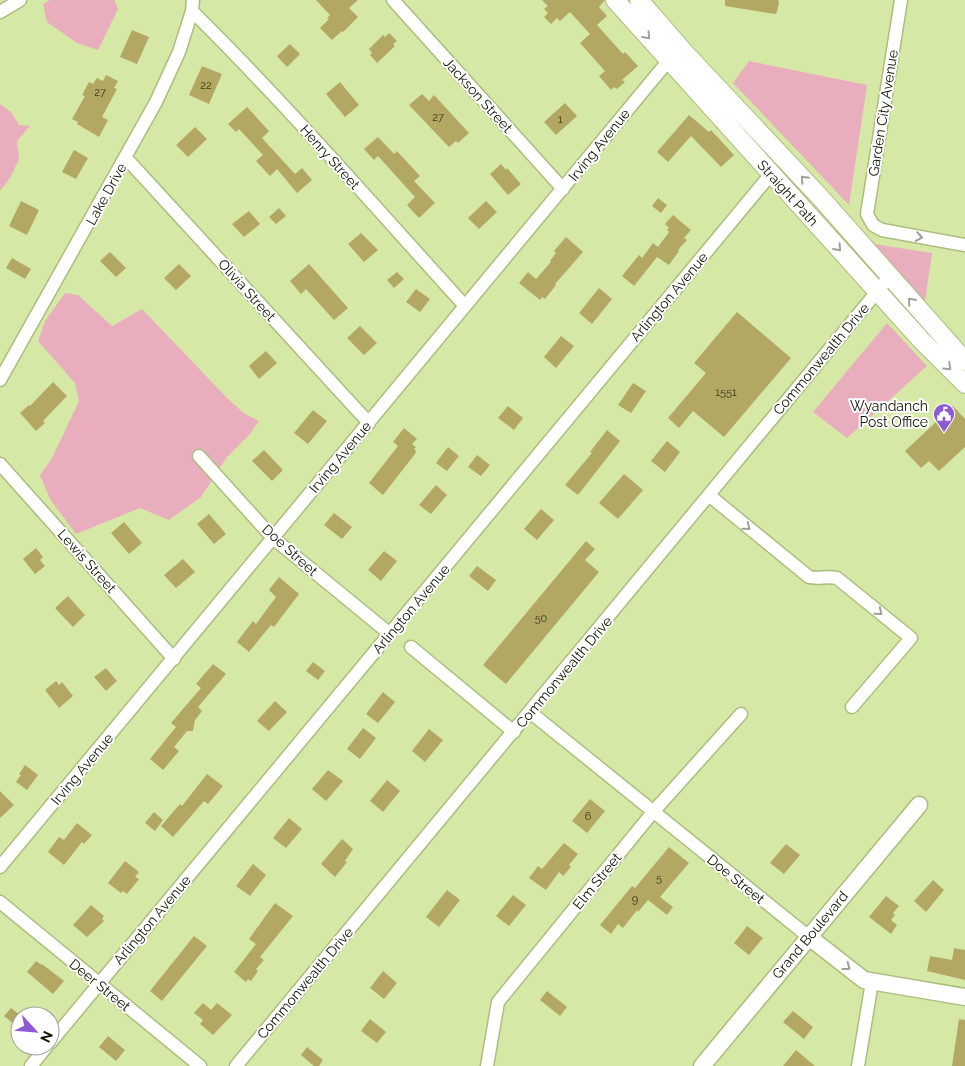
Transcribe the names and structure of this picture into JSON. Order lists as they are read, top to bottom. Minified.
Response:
{"streets":{"main road":["Straight Path"],"street":["Jackson Street","Garden City Avenue","Irving Avenue","Henry Street","Lake Drive","Olivia Street","Arlington Avenue","Commonwealth Drive","Doe Street","Lewis Street","Elm Street","Grand Boulevard","Deer Street"]},"crossings":[["Jackson Street","Irving Avenue"],["Irving Avenue","Henry Street"],["Irving Avenue","Straight Path"],["Irving Avenue","Olivia Street"],["Irving Avenue","Doe Street"],["Irving Avenue","Lewis Street"],["Henry Street","Lake Drive"],["Straight Path","Arlington Avenue"],["Straight Path","Commonwealth Drive"],["Lake Drive","Olivia Street"],["Arlington Avenue","Doe Street"],["Arlington Avenue","Deer Street"],["Commonwealth Drive","Doe Street"],["Doe Street","Elm Street"],["Doe Street","Grand Boulevard"]],"places":{"public building":["Wyandanch Post Office"]},"house_numbers":["22","27","27","1","1551","50","6","5","9"],"north":"bottom right"}
